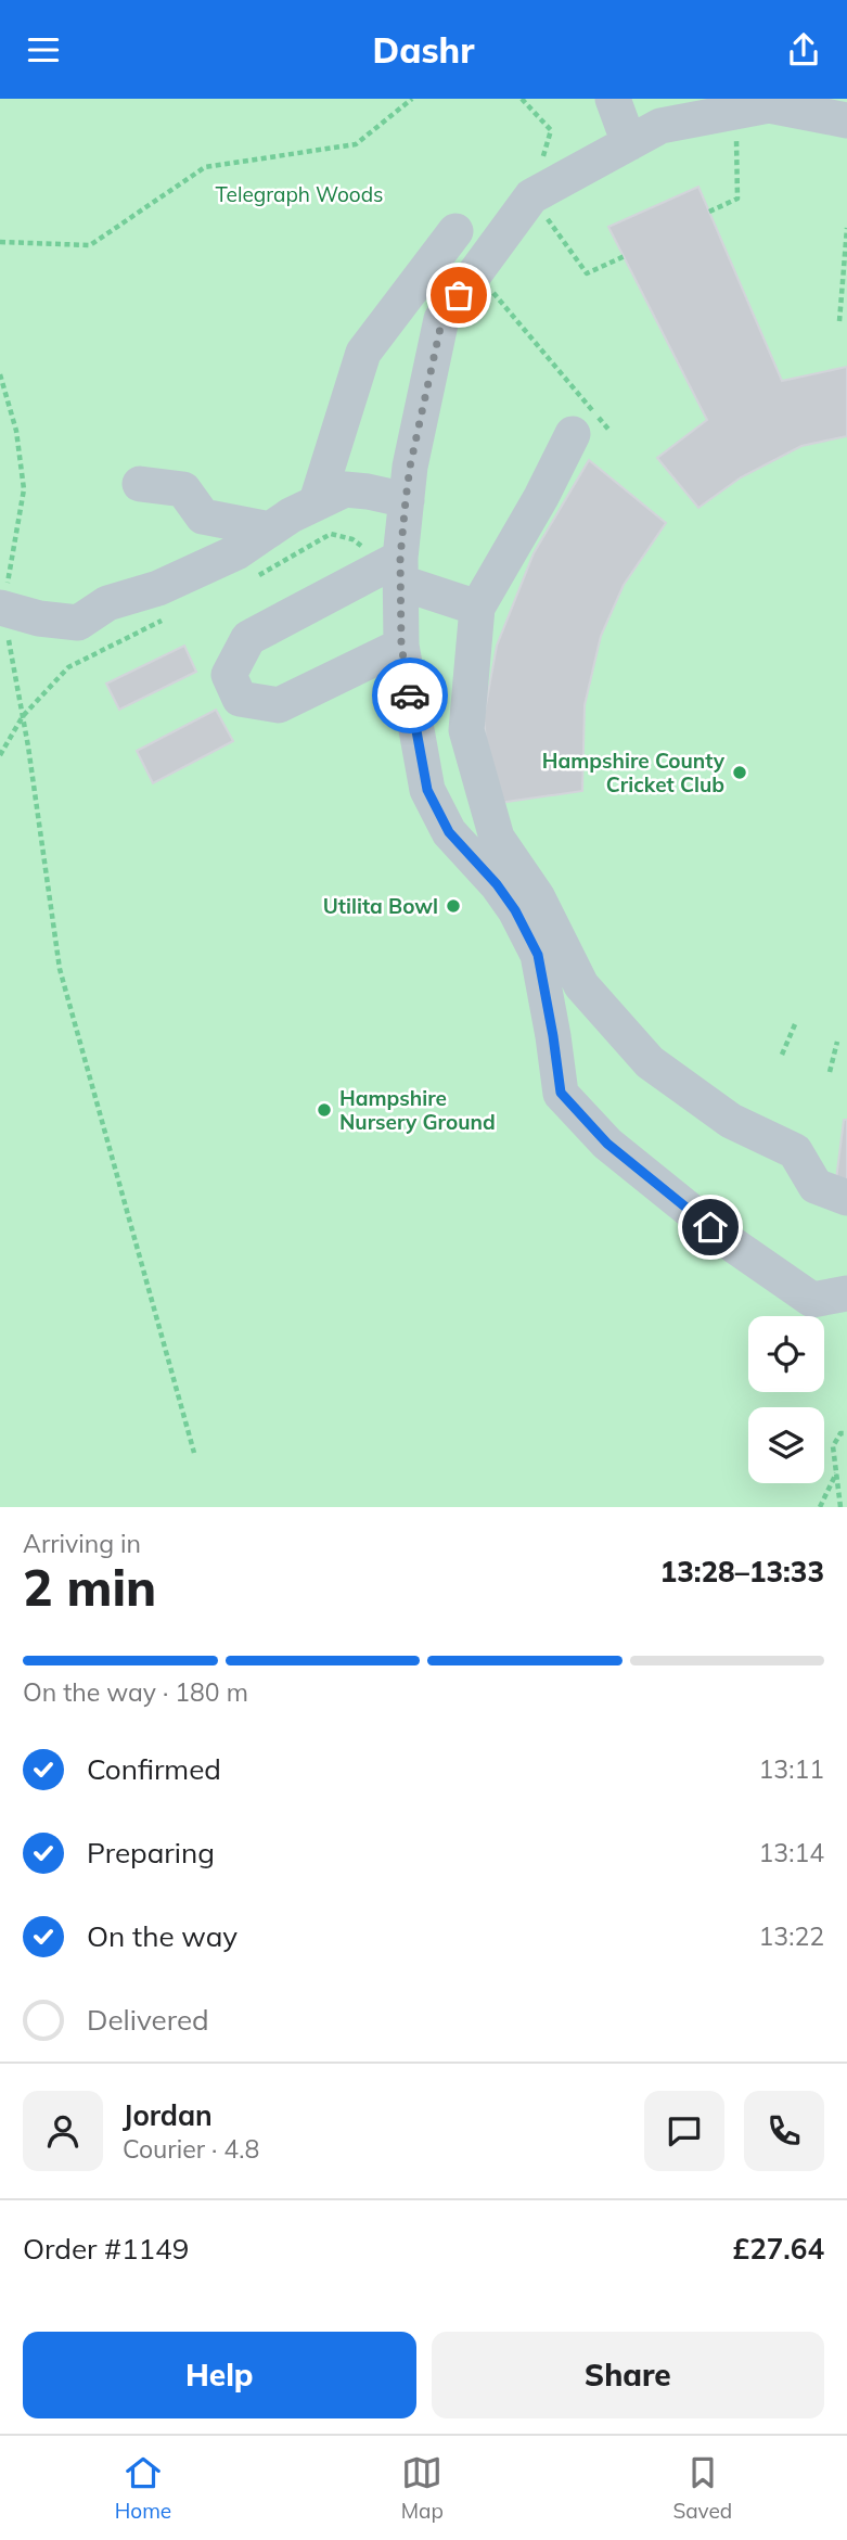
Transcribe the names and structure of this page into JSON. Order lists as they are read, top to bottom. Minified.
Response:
{"parks":["Telegraph Woods"],"places":["Hampshire County Cricket Club","Utilita Bowl","Hampshire Nursery Ground"],"page":{"header":"Dashr","heading":["2 min","Arriving in","13:28–13:33"],"panel":["Jordan","Courier · 4.8","Order #1149","£27.64"],"bar":"On the way · 180 m","list":[["Confirmed","13:11"],["Preparing","13:14"],["On the way","13:22"],"Delivered"],"buttons":["Help","Share"],"tabs":["Home","Map","Saved"]}}
